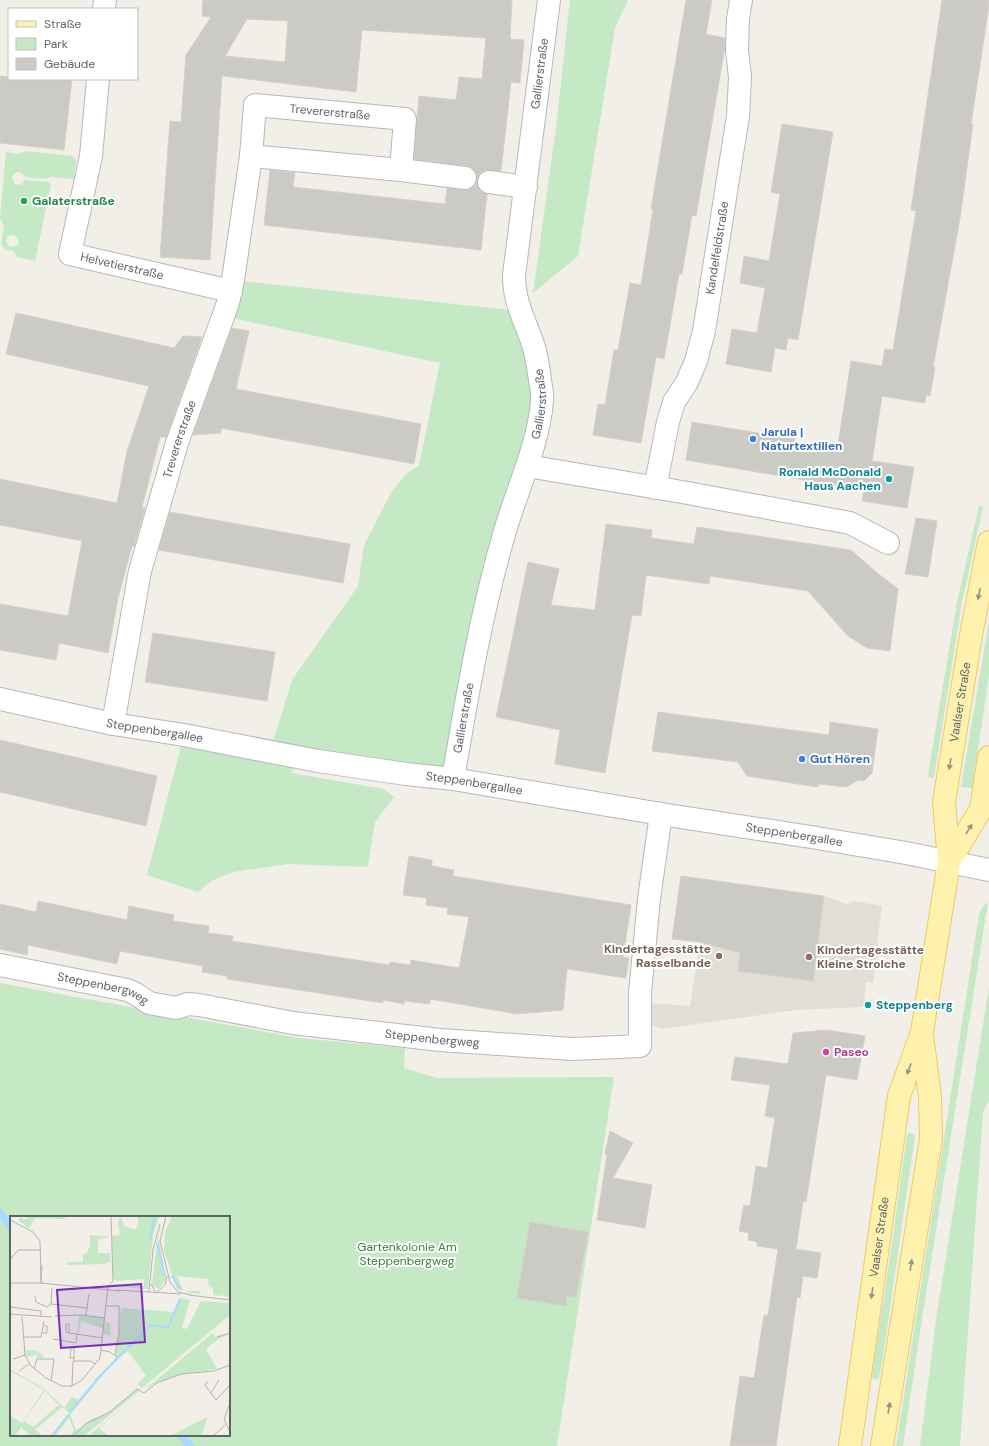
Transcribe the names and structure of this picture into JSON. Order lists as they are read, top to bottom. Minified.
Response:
{"streets":{"main road":["Vaalser Straße"],"street":["Gallierstraße","Trevererstraße","Kandelfeldstraße","Helvetierstraße","Steppenbergallee","Steppenbergweg"]},"crossings":[["Gallierstraße","Steppenbergallee"],["Trevererstraße","Helvetierstraße"],["Trevererstraße","Steppenbergallee"],["Vaalser Straße","Steppenbergallee"],["Steppenbergallee","Steppenbergweg"]],"parks":["Gartenkolonie Am Steppenbergweg"],"places":["Galaterstraße","Jarula | Naturtextilien","Ronald McDonald Haus Aachen","Gut Hören","Kindertagesstätte Rasselbande","Kindertagesstätte Kleine Strolche","Steppenberg","Paseo"],"legend":["Straße","Park","Gebäude"]}
